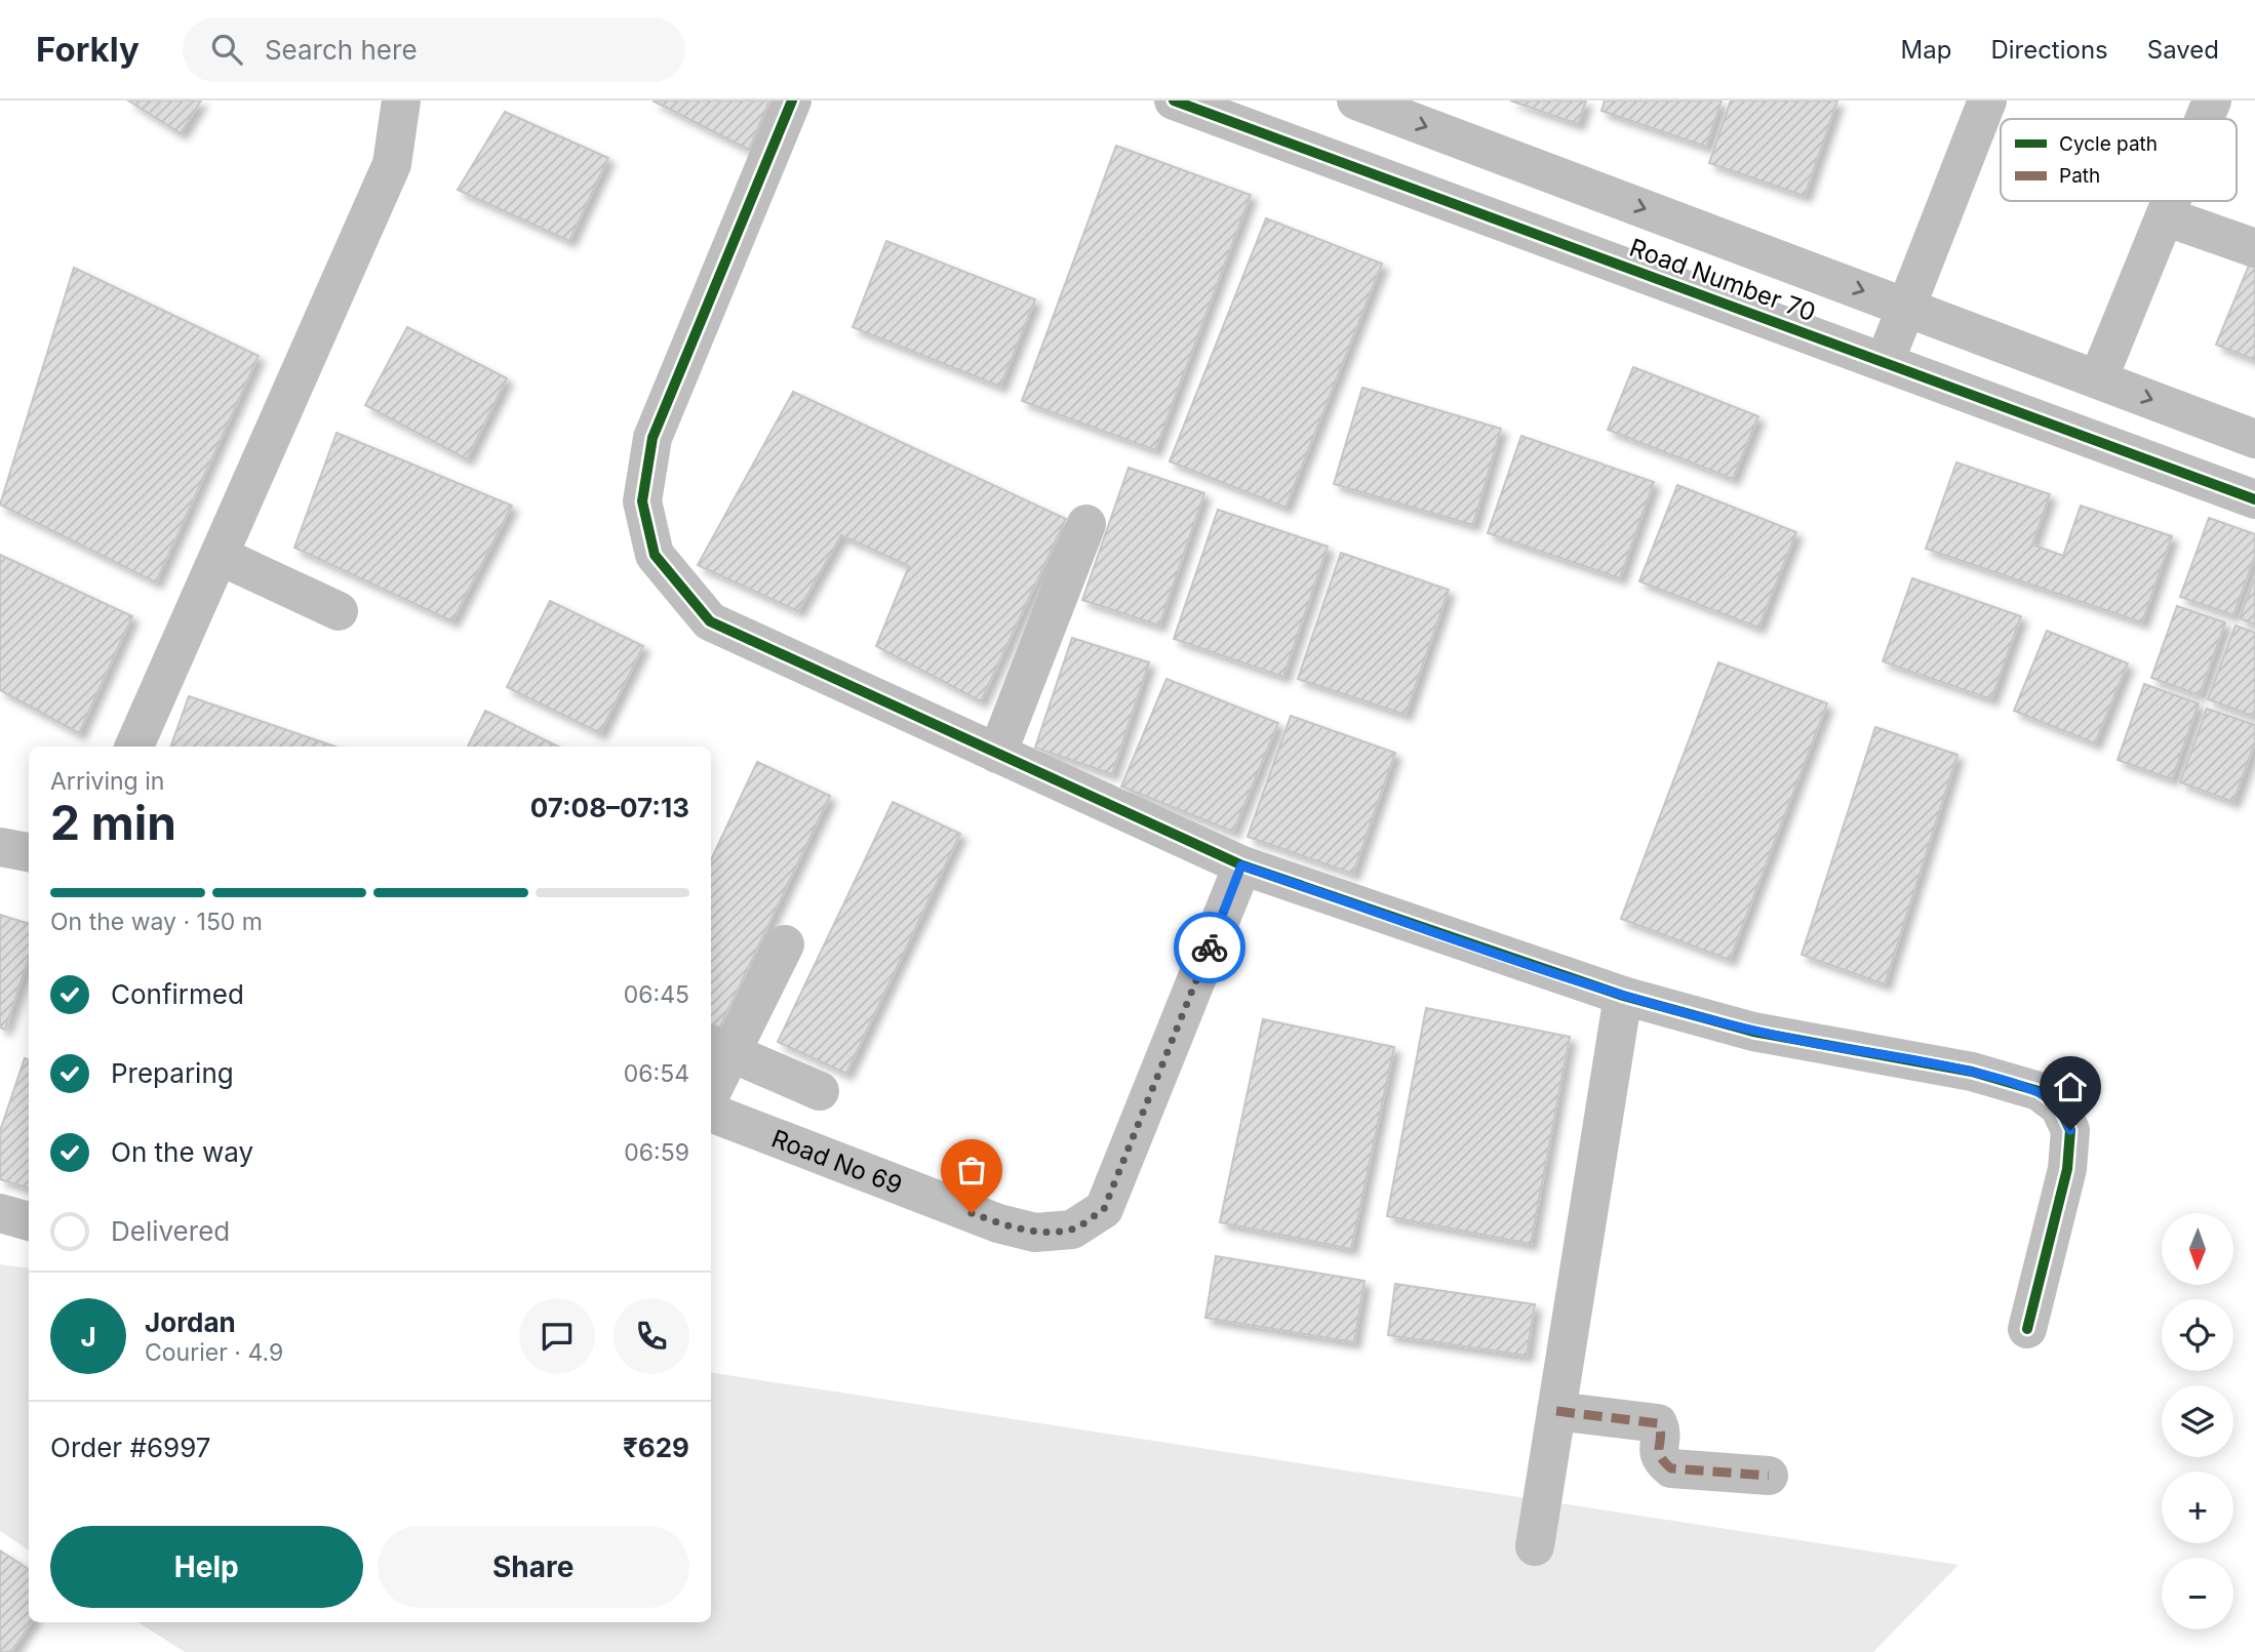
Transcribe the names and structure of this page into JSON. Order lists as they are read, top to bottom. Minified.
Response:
{"streets":{"street":["Road Number 70","Road No 69"]},"legend":["Cycle path","Path"],"north":"bottom","page":{"header":"Forkly","search":"Search here","nav":["Map","Directions","Saved"],"heading":["2 min","Arriving in","07:08–07:13"],"panel":["Jordan","Courier · 4.9","Order #6997","₹629"],"bar":"On the way · 150 m","list":[["Confirmed","06:45"],["Preparing","06:54"],["On the way","06:59"],"Delivered"],"map_buttons":["+","−"],"round":"J","buttons":["Help","Share"]}}
